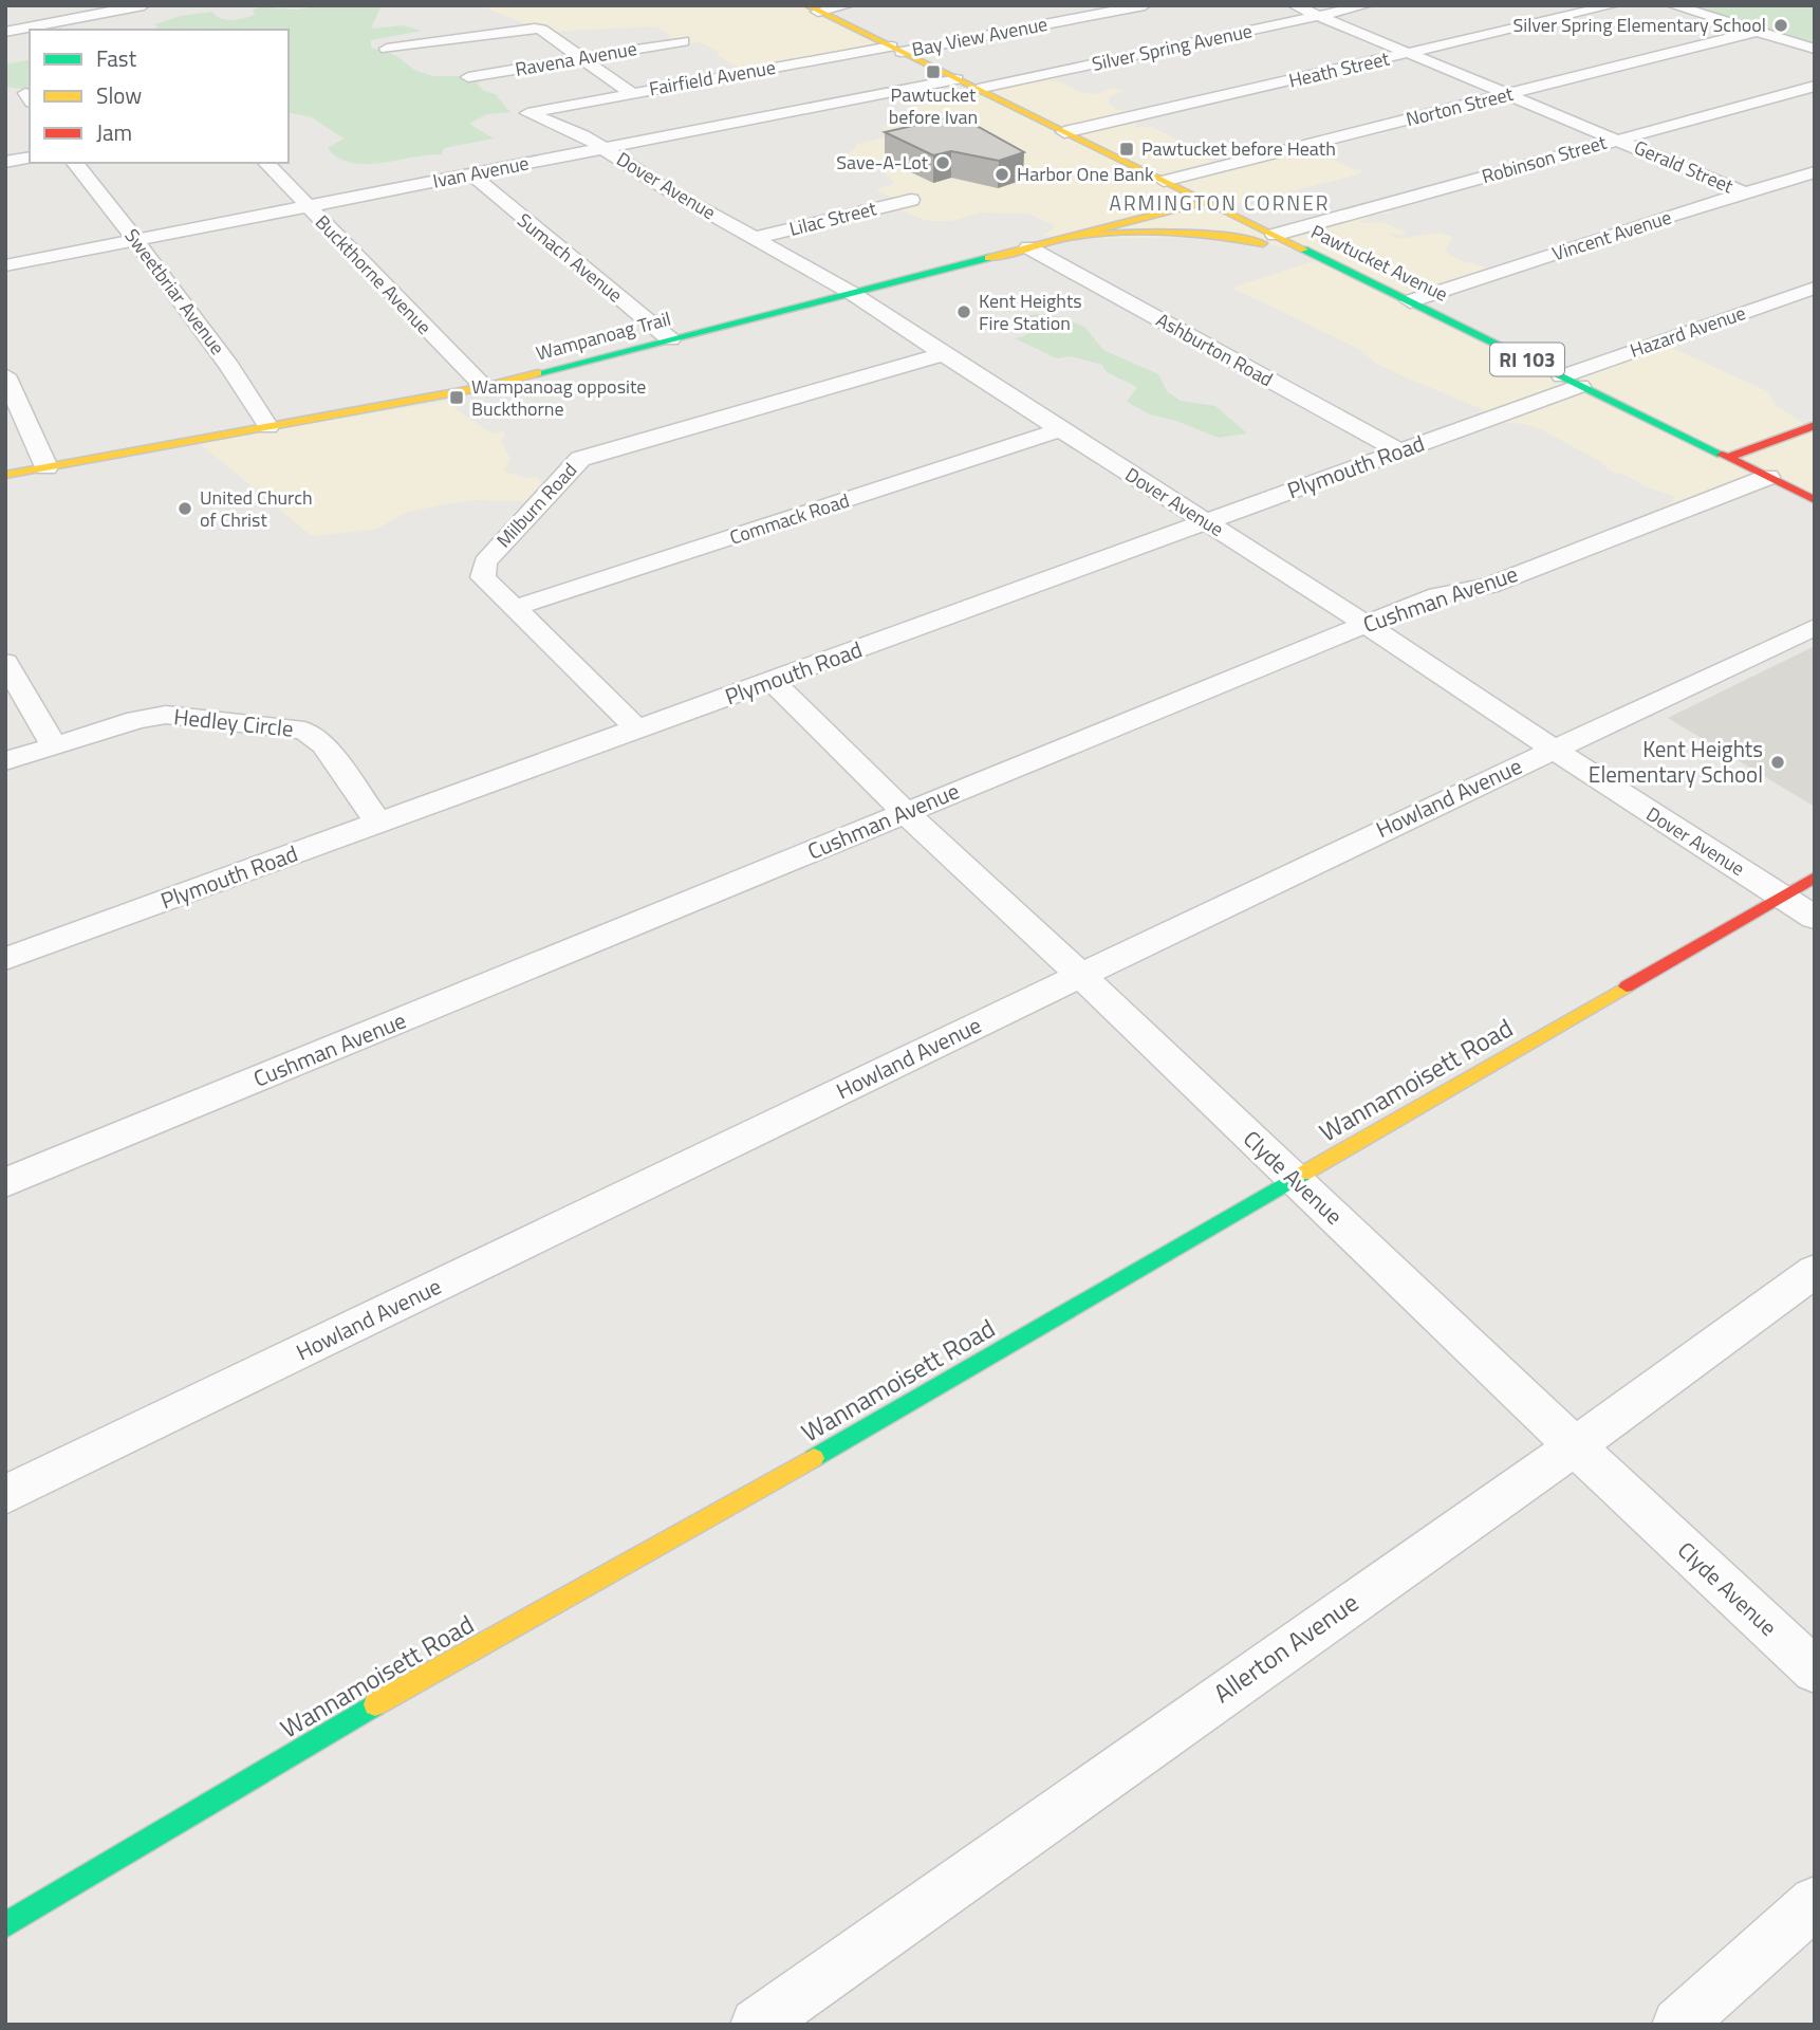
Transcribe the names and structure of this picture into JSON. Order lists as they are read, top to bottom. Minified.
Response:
{"streets":{"main road":["Pawtucket Avenue","Wampanoag Trail","RI 103","Wannamoisett Road"],"street":["Bay View Avenue","Silver Spring Avenue","Ravena Avenue","Heath Street","Fairfield Avenue","Norton Street","Robinson Street","Gerald Street","Ivan Avenue","Dover Avenue","Lilac Street","Vincent Avenue","Sumach Avenue","Buckthorne Avenue","Sweetbriar Avenue","Hazard Avenue","Ashburton Road","Plymouth Road","Milburn Road","Commack Road","Cushman Avenue","Hedley Circle","Howland Avenue","Clyde Avenue","Allerton Avenue"]},"crossings":[["Bay View Avenue","Fairfield Avenue"],["Bay View Avenue","Pawtucket Avenue"],["Silver Spring Avenue","Gerald Street"],["Silver Spring Avenue","Pawtucket Avenue"],["Heath Street","Gerald Street"],["Heath Street","Pawtucket Avenue"],["Fairfield Avenue","Dover Avenue"],["Fairfield Avenue","Pawtucket Avenue"],["Norton Street","Gerald Street"],["Norton Street","Pawtucket Avenue"],["Robinson Street","Gerald Street"],["Robinson Street","Pawtucket Avenue"],["Gerald Street","Vincent Avenue"],["Ivan Avenue","Dover Avenue"],["Ivan Avenue","Sumach Avenue"],["Ivan Avenue","Pawtucket Avenue"],["Ivan Avenue","Buckthorne Avenue"],["Ivan Avenue","Sweetbriar Avenue"],["Dover Avenue","Lilac Street"],["Dover Avenue","Wampanoag Trail"],["Dover Avenue","Plymouth Road"],["Dover Avenue","Milburn Road"],["Dover Avenue","Commack Road"],["Dover Avenue","Cushman Avenue"],["Dover Avenue","Howland Avenue"],["Dover Avenue","Wannamoisett Road"],["Vincent Avenue","Pawtucket Avenue"],["Sumach Avenue","Wampanoag Trail"],["Pawtucket Avenue","Hazard Avenue"],["Pawtucket Avenue","Wampanoag Trail"],["Pawtucket Avenue","Plymouth Road"],["Pawtucket Avenue","Cushman Avenue"],["Buckthorne Avenue","Wampanoag Trail"],["Sweetbriar Avenue","Wampanoag Trail"],["Hazard Avenue","Plymouth Road"],["Wampanoag Trail","Ashburton Road"],["Ashburton Road","Plymouth Road"],["Plymouth Road","Milburn Road"],["Plymouth Road","Hedley Circle"],["Plymouth Road","Clyde Avenue"],["Milburn Road","Commack Road"],["Cushman Avenue","Clyde Avenue"],["Howland Avenue","Clyde Avenue"],["Wannamoisett Road","Clyde Avenue"],["Clyde Avenue","Allerton Avenue"]],"districts":["ARMINGTON CORNER"],"places":{"other":["Silver Spring Elementary School","Save-A-Lot","Harbor One Bank","Kent Heights Fire Station","United Church of Christ","Kent Heights Elementary School"],"transit":["Pawtucket before Ivan","Pawtucket before Heath","Wampanoag opposite Buckthorne"]},"legend":["Fast","Slow","Jam"]}
